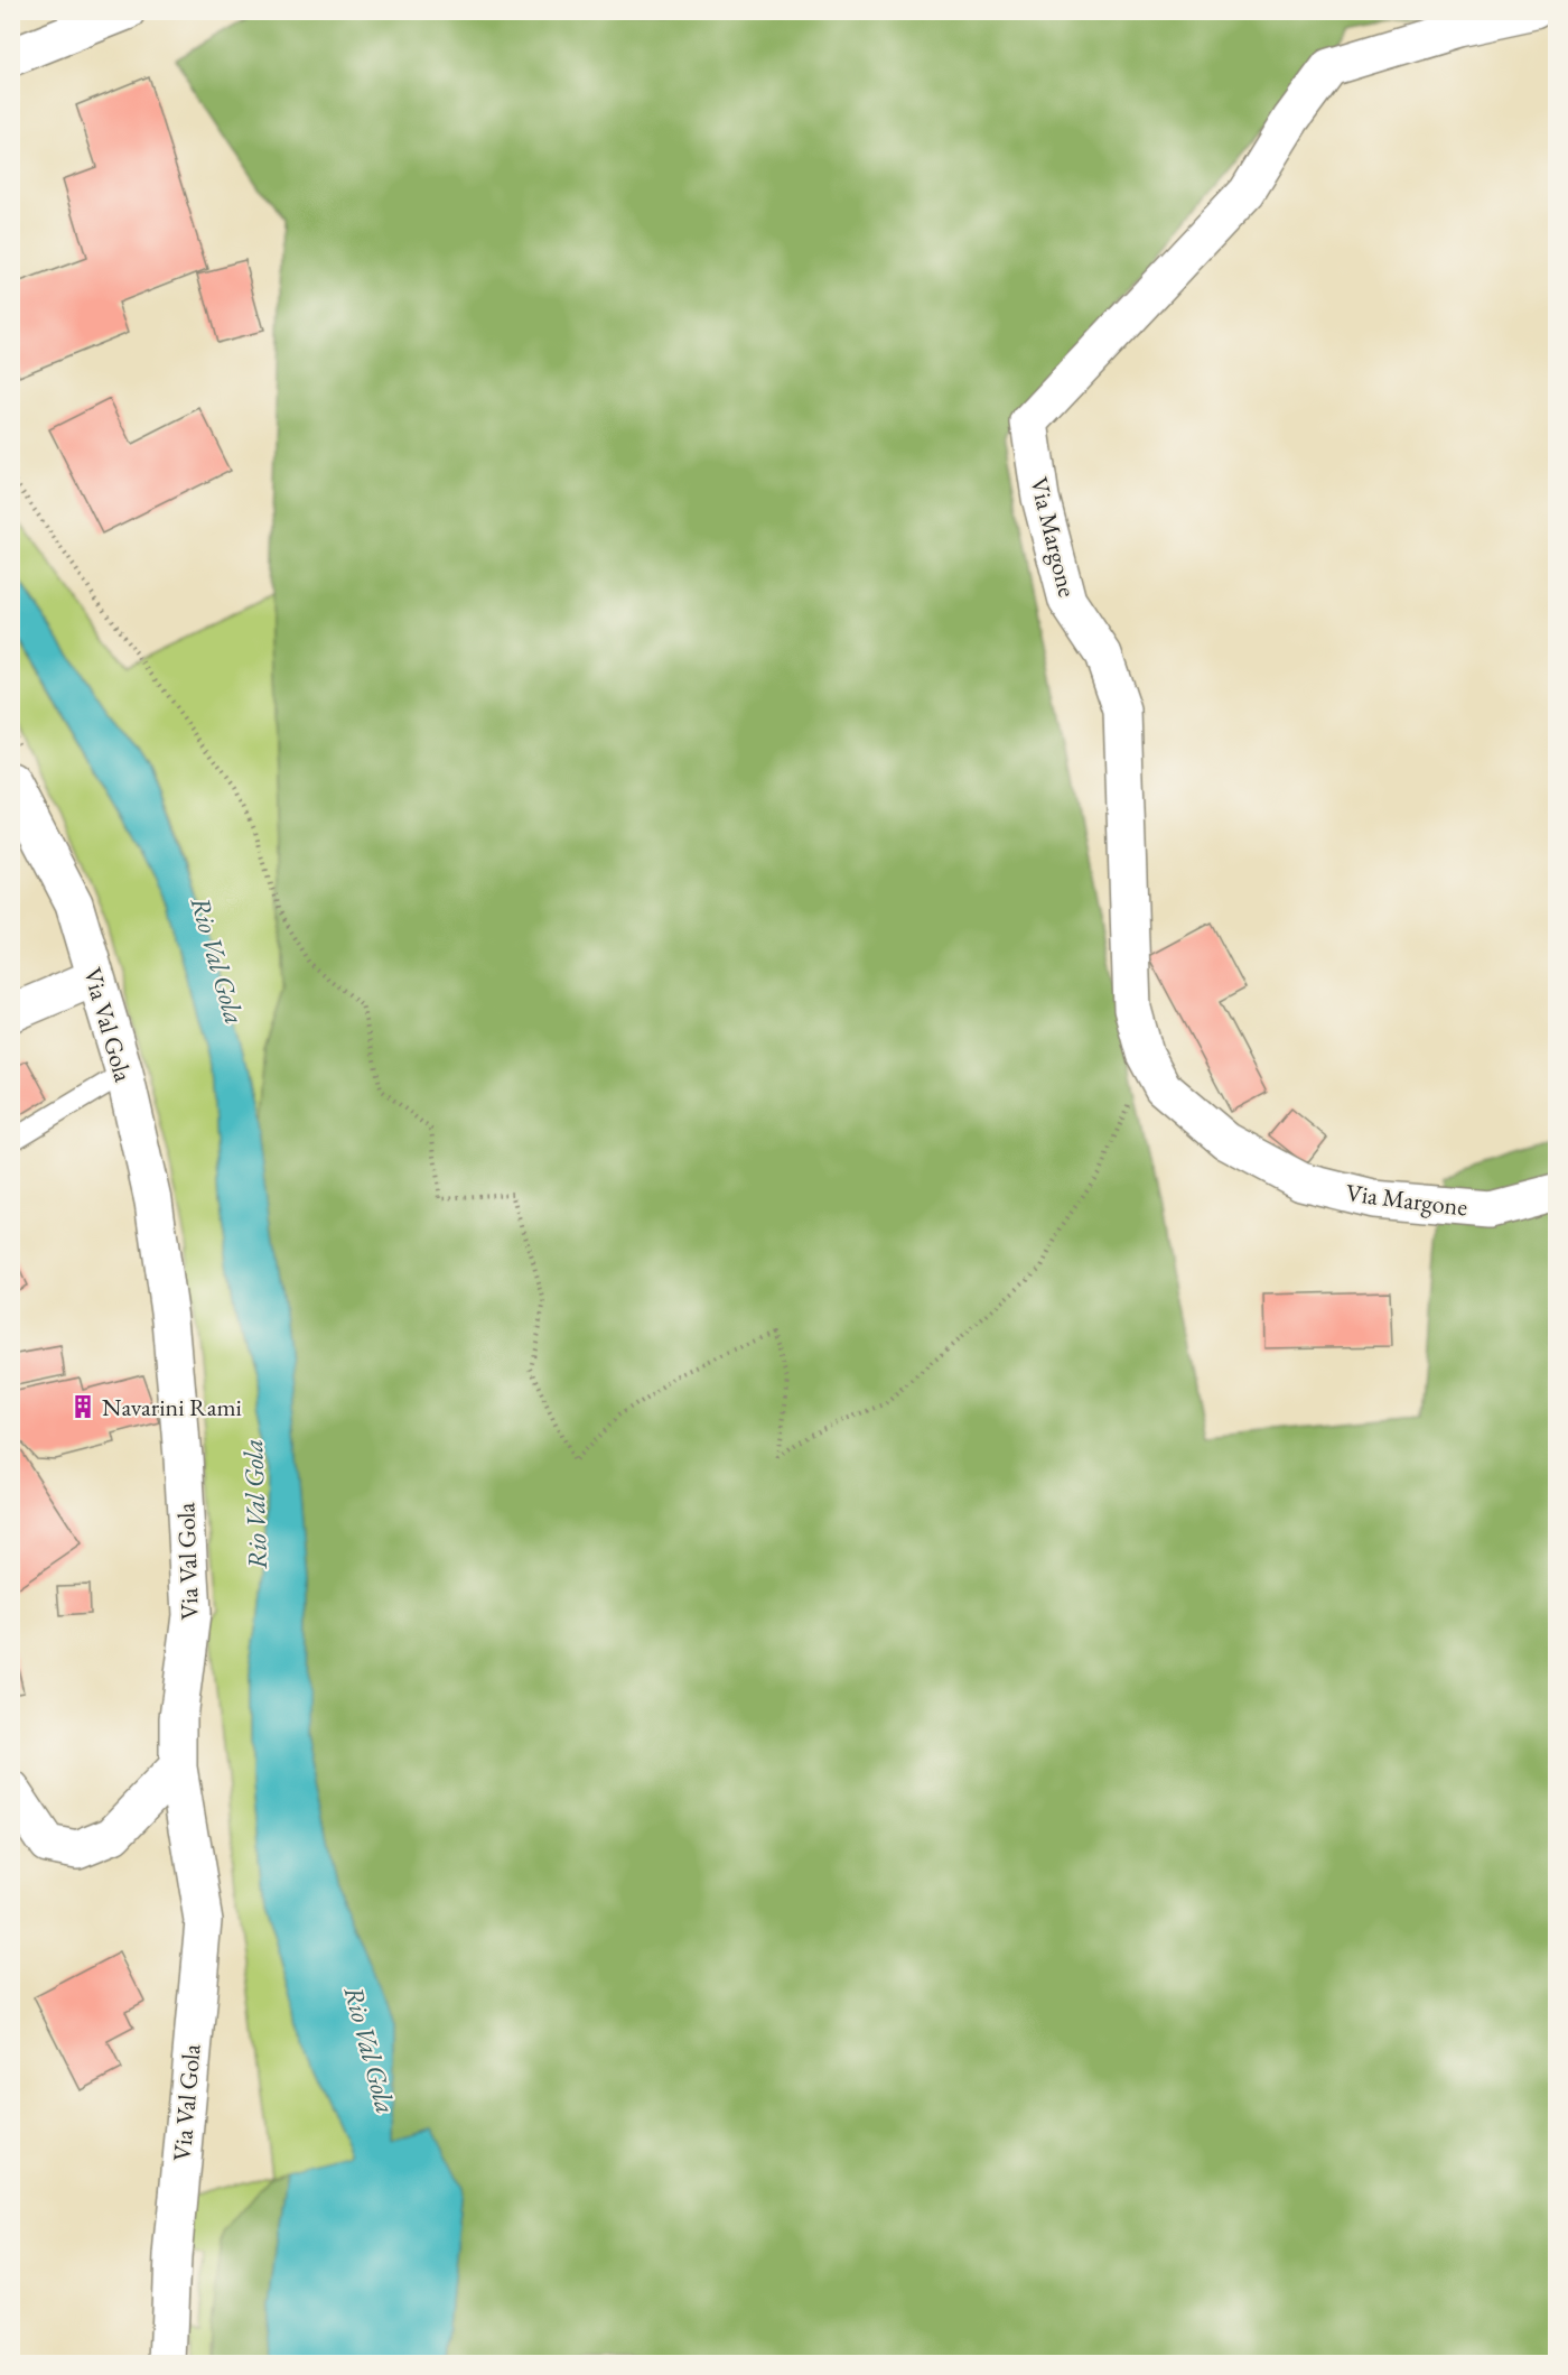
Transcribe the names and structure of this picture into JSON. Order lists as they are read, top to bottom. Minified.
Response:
{"streets":{"street":["Via Margone","Via Val Gola"]},"water":["Rio Val Gola"],"places":{"building":["Navarini Rami"]}}
